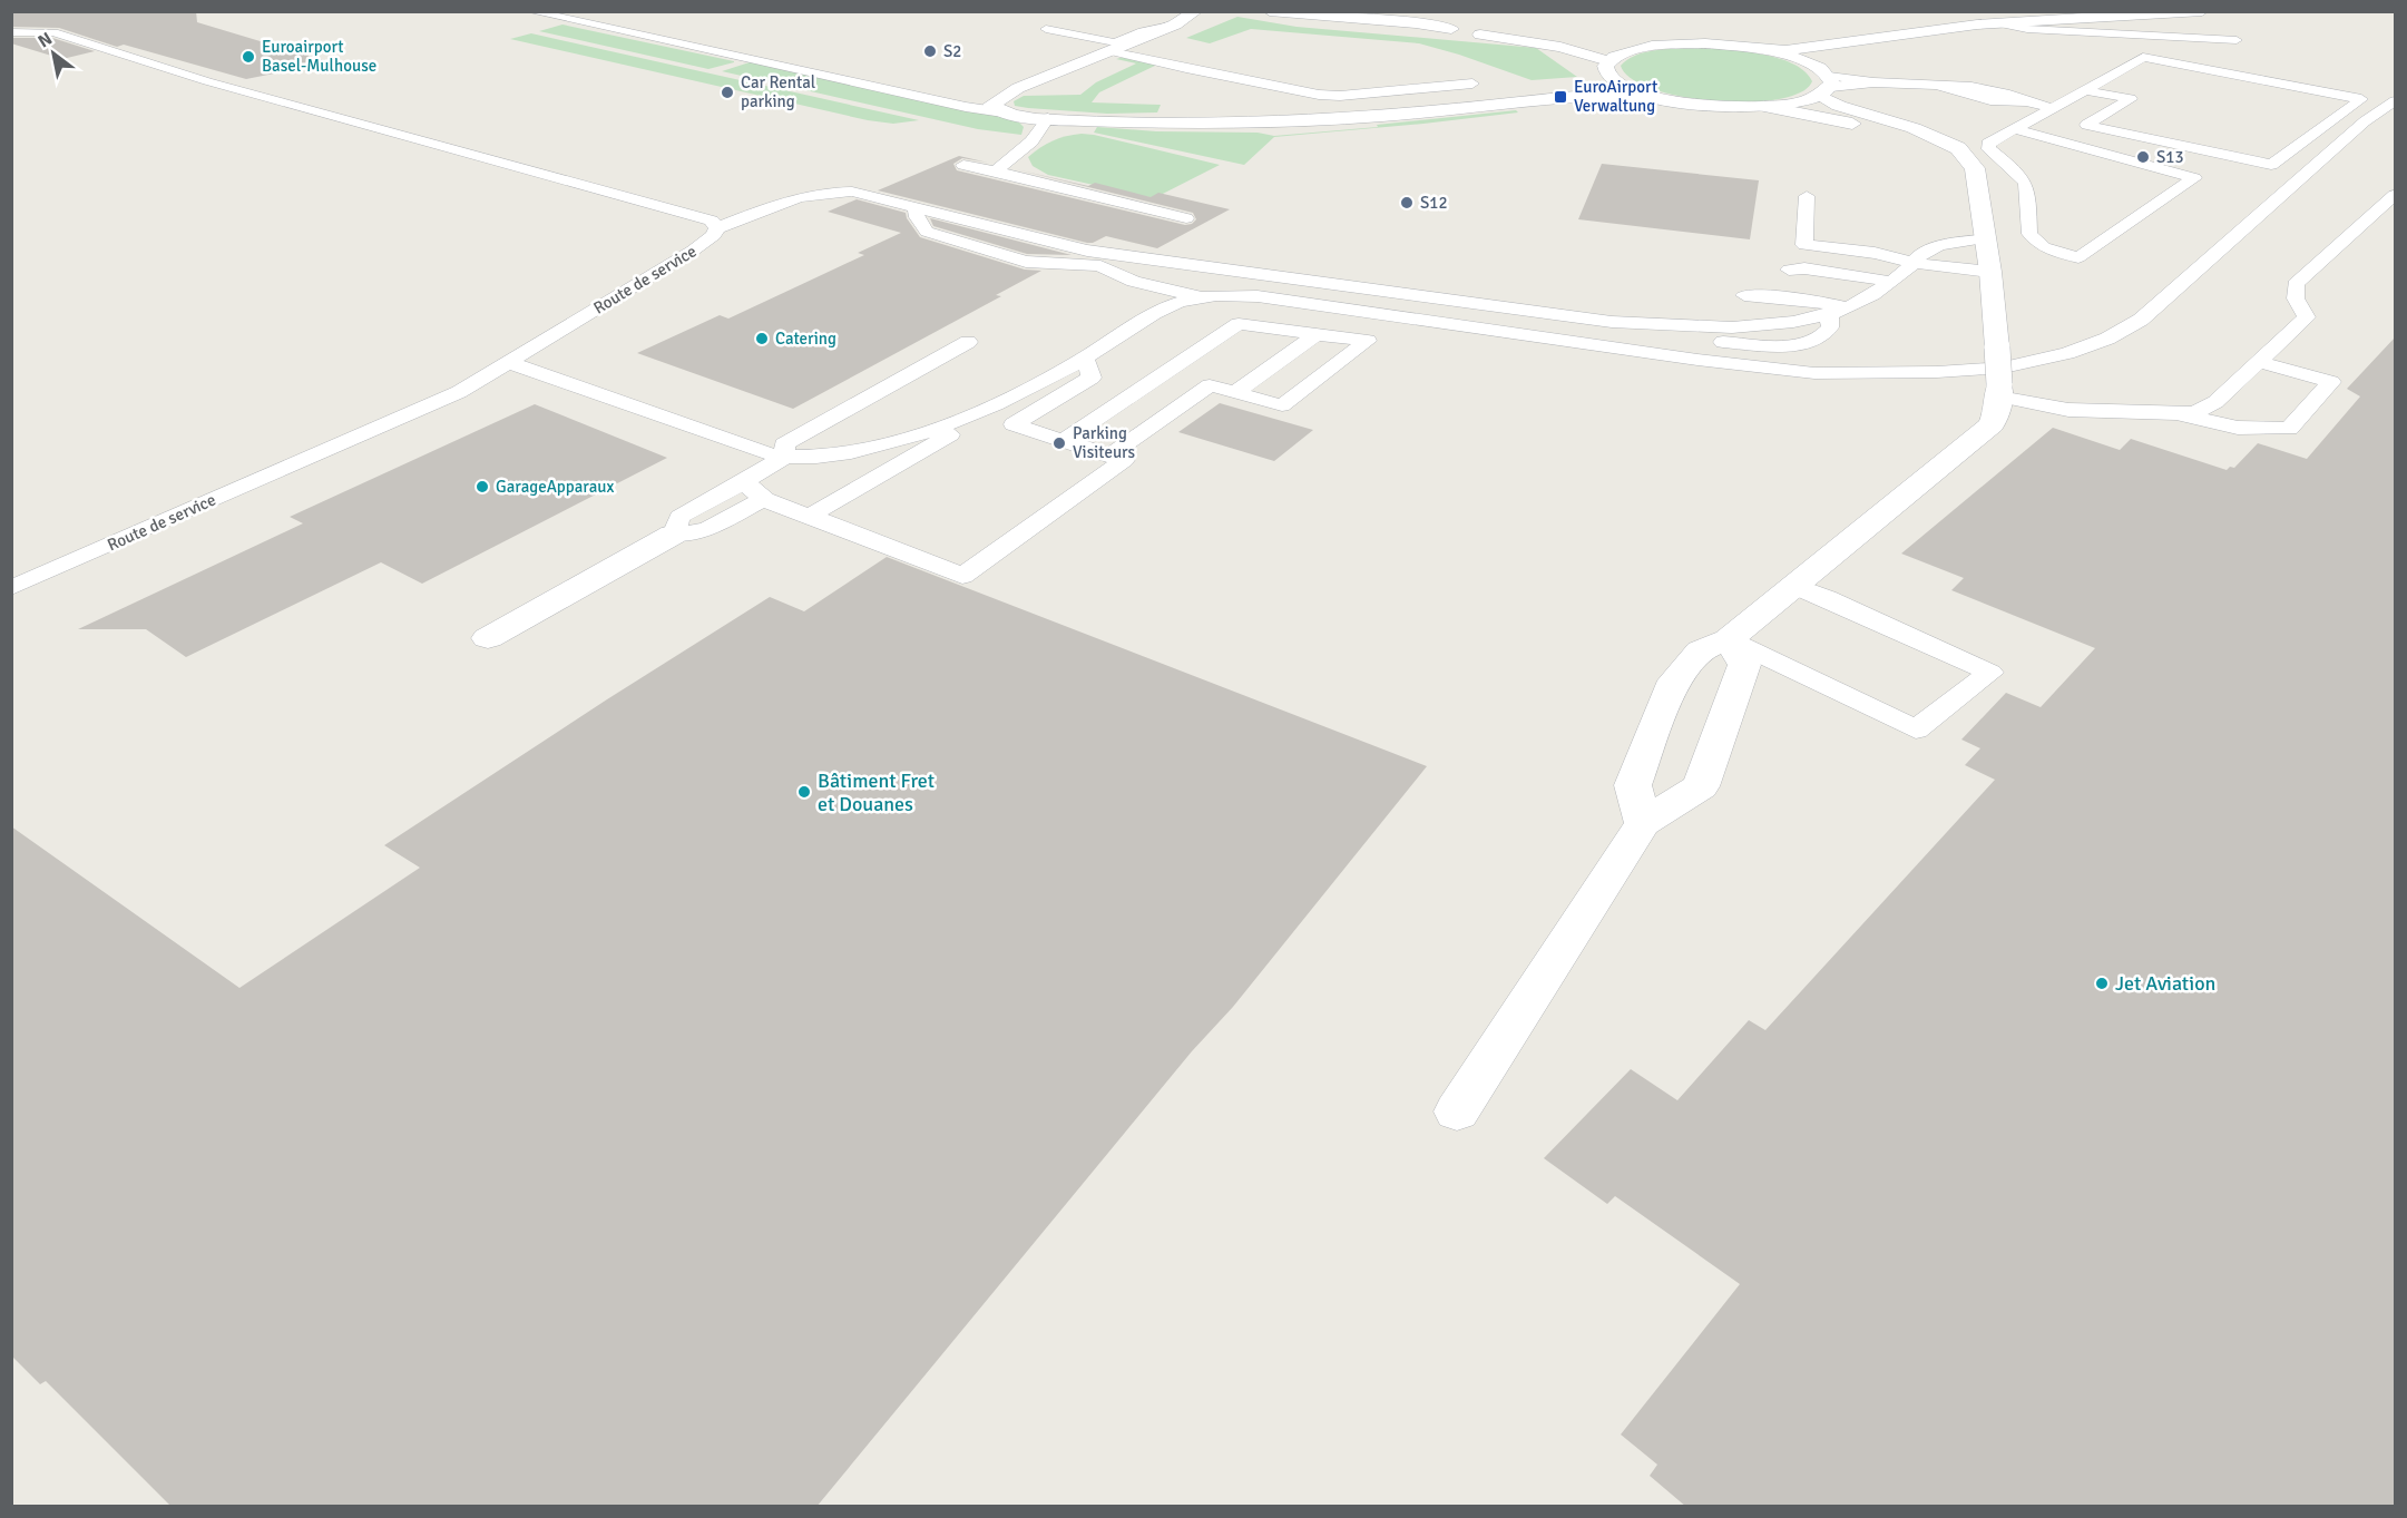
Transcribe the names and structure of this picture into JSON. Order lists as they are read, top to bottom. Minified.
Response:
{"streets":{"lane":["Route de service"]},"places":{"other":["S2","Euroairport Basel-Mulhouse","Car Rental parking","S13","S12","Catering","Parking Visiteurs","GarageApparaux","Bâtiment Fret et Douanes","Jet Aviation"],"transit":["EuroAirport Verwaltung"]},"north":"top left"}
